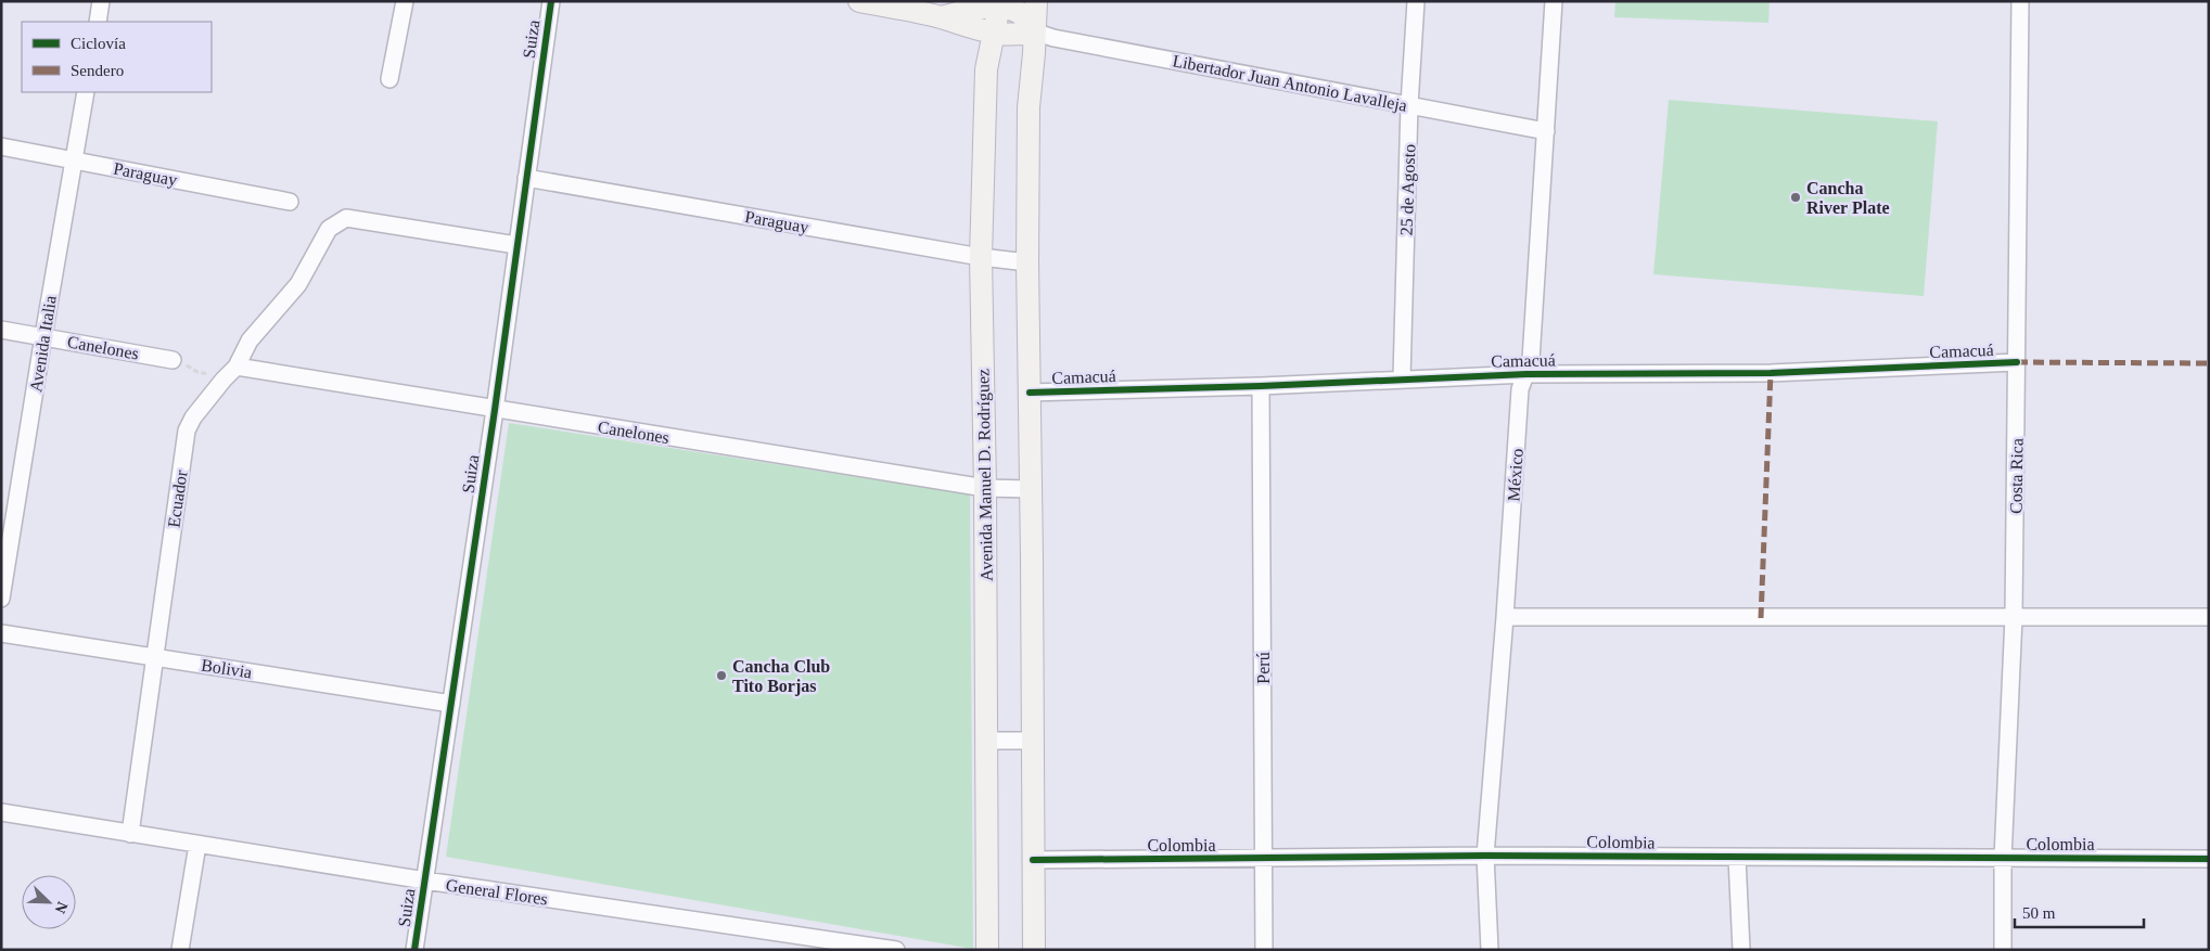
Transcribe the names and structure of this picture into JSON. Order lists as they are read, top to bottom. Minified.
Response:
{"streets":{"street":["Suiza","Libertador Juan Antonio Lavalleja","Paraguay","25 de Agosto","Avenida Italia","Canelones","Camacuá","Avenida Manuel D. Rodríguez","México","Costa Rica","Ecuador","Bolivia","Perú","Colombia","General Flores"]},"crossings":[["Suiza","Paraguay"],["Suiza","Canelones"],["Suiza","Ecuador"],["Suiza","Bolivia"],["Suiza","General Flores"],["Libertador Juan Antonio Lavalleja","25 de Agosto"],["Libertador Juan Antonio Lavalleja","Avenida Manuel D. Rodríguez"],["Libertador Juan Antonio Lavalleja","México"],["Paraguay","Avenida Italia"],["Paraguay","Avenida Manuel D. Rodríguez"],["25 de Agosto","Camacuá"],["Avenida Italia","Canelones"],["Canelones","Avenida Manuel D. Rodríguez"],["Canelones","Ecuador"],["Camacuá","México"],["Camacuá","Costa Rica"],["Camacuá","Perú"],["México","Colombia"],["Costa Rica","Colombia"],["Ecuador","Bolivia"],["Ecuador","General Flores"],["Perú","Colombia"]],"places":["Cancha River Plate","Cancha Club Tito Borjas"],"legend":["Ciclovía","Sendero"],"scale_bar":"50 m","north":"bottom right"}
